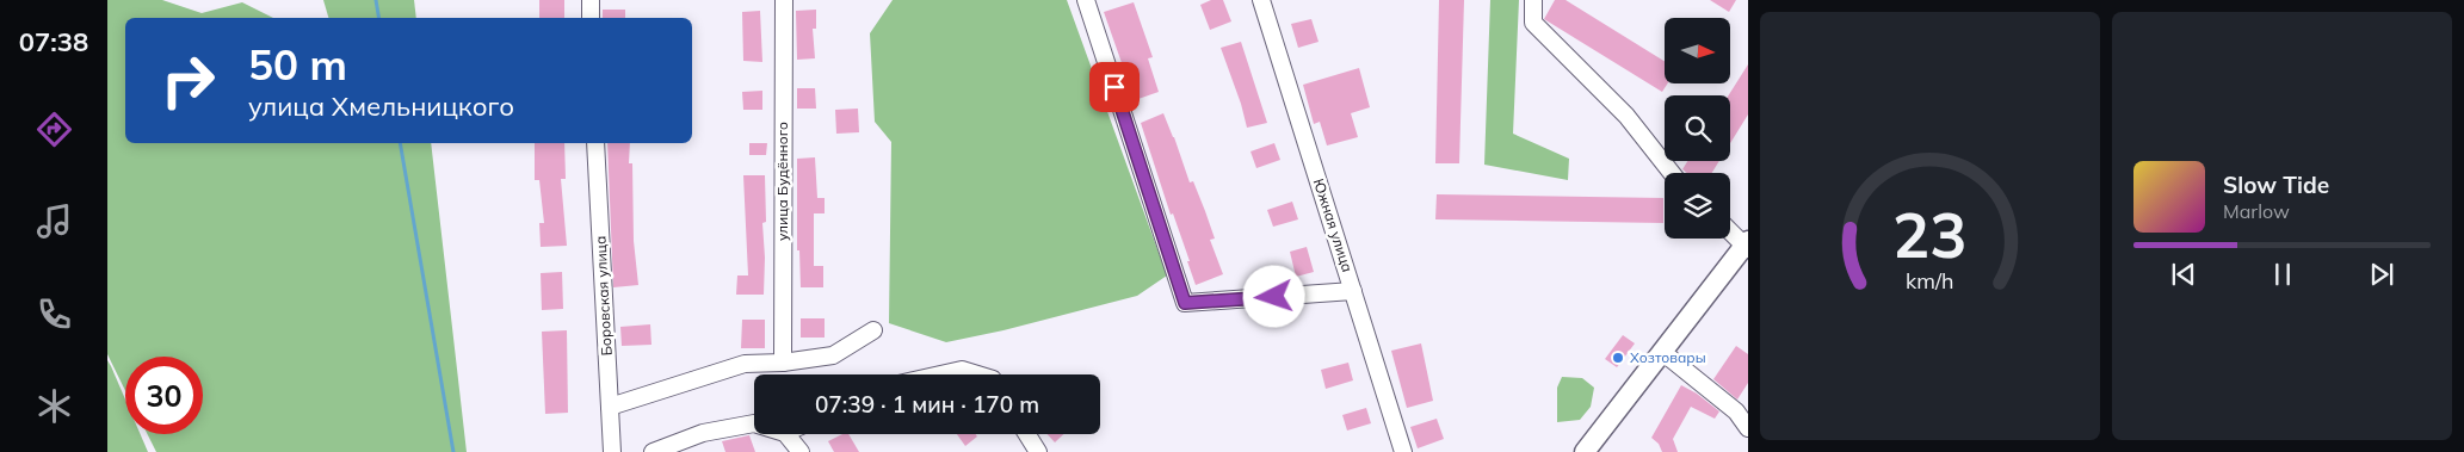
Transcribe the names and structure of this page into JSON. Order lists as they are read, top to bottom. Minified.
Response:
{"streets":{"street":["улица Будённого","Южная улица","Боровская улица"]},"places":["Хозтовары"],"north":"right","page":{"tabs":"07:38","turn":["50 m","улица Хмельницкого"],"song":["Slow Tide","Marlow"],"limit":"30","trip":"07:39 · 1 мин · 170 m","gauge":["23","km/h"]}}
